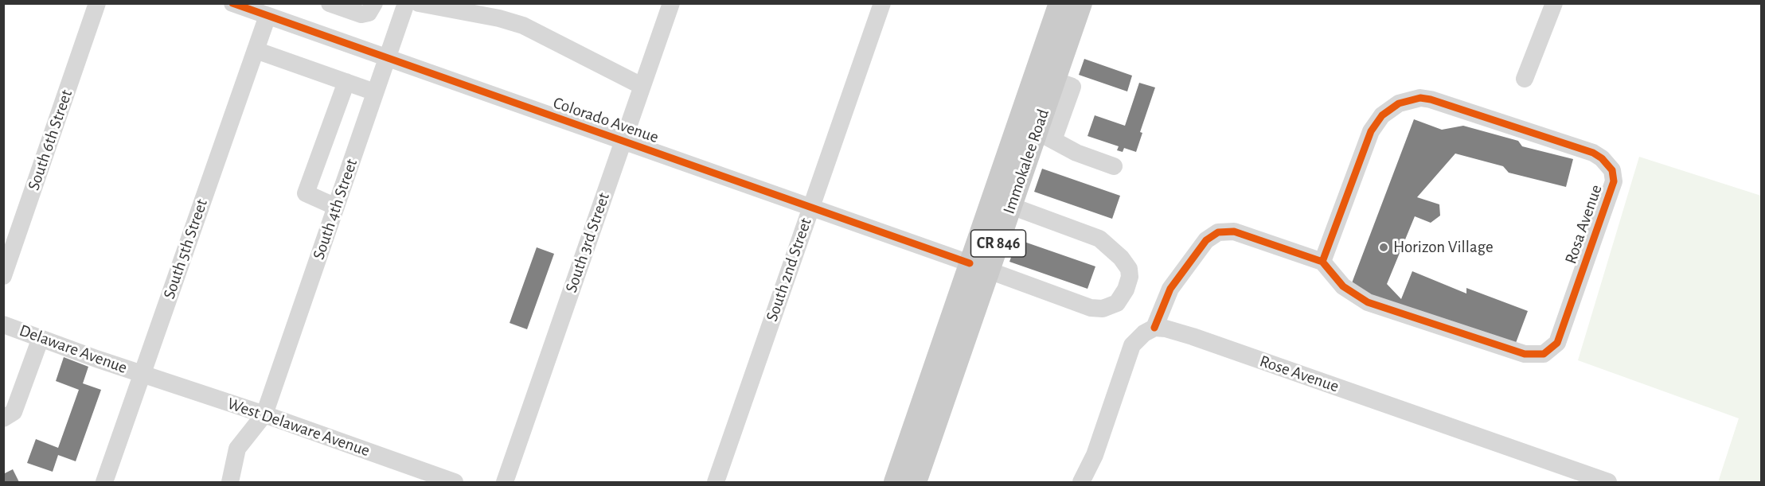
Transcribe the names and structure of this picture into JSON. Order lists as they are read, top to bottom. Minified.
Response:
{"streets":{"main road":["Immokalee Road","CR 846"],"street":["Colorado Avenue","South 6th Street","South 4th Street","Rosa Avenue","South 3rd Street","South 5th Street","South 2nd Street","Delaware Avenue","Rose Avenue","West Delaware Avenue"]},"crossings":[["Colorado Avenue","Immokalee Road"],["Colorado Avenue","South 4th Street"],["Colorado Avenue","South 3rd Street"],["Colorado Avenue","South 5th Street"],["Colorado Avenue","South 2nd Street"],["South 4th Street","West Delaware Avenue"],["South 5th Street","Delaware Avenue"],["South 5th Street","West Delaware Avenue"],["Delaware Avenue","West Delaware Avenue"]],"places":["Horizon Village"]}
